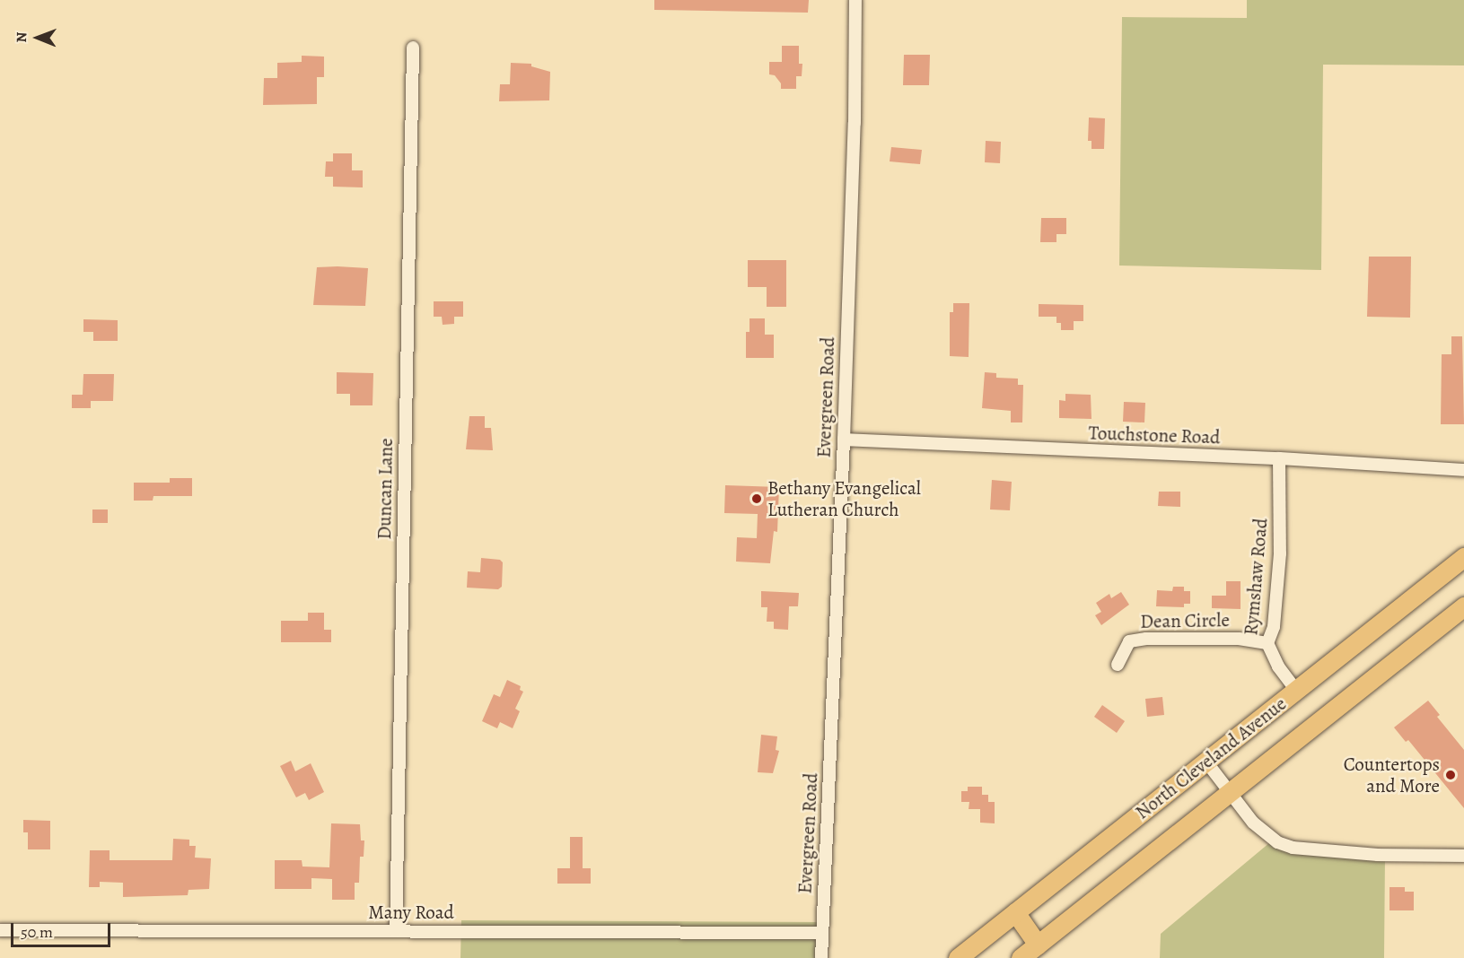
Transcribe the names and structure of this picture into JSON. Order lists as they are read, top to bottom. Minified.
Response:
{"streets":{"main road":["North Cleveland Avenue"],"street":["Evergreen Road","Touchstone Road","Duncan Lane","Rymshaw Road","Dean Circle","Many Road"]},"crossings":[["Evergreen Road","Touchstone Road"],["Evergreen Road","Many Road"],["Touchstone Road","Rymshaw Road"],["Duncan Lane","Many Road"],["Rymshaw Road","Dean Circle"],["Rymshaw Road","North Cleveland Avenue"]],"places":["Bethany Evangelical Lutheran Church","Countertops and More"],"scale_bar":"50 m","north":"left"}
